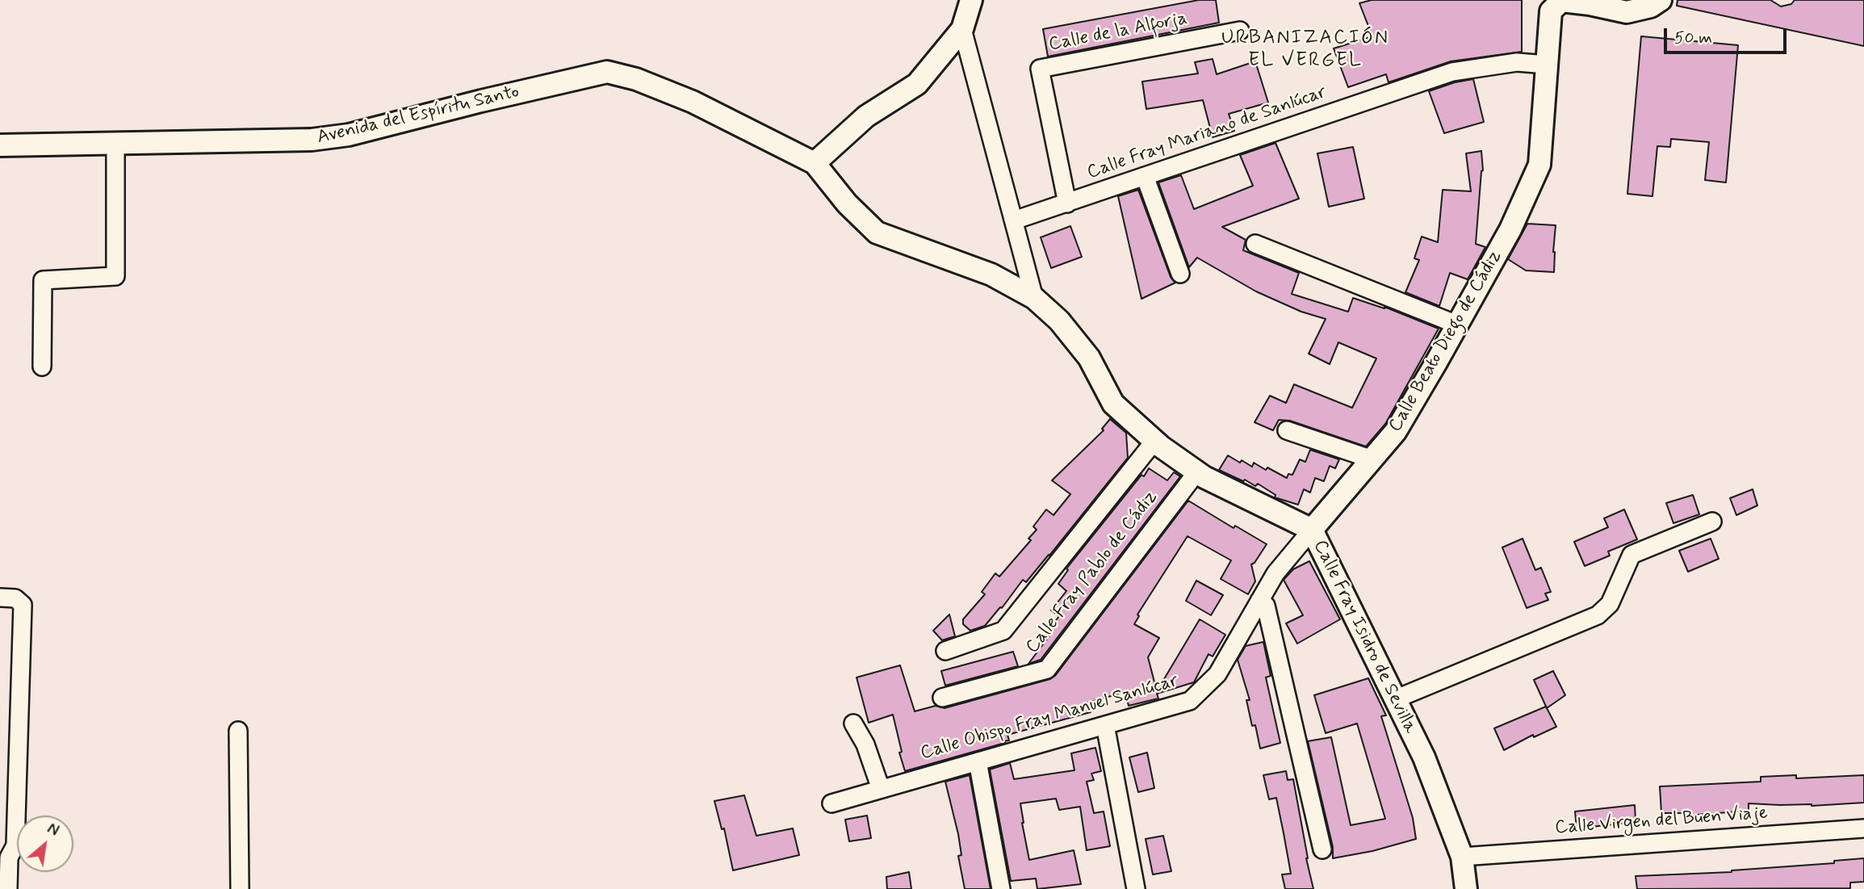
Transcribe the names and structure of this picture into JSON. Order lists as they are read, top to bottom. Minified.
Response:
{"streets":{"street":["Calle de la Alforja","Avenida del Espíritu Santo","Calle Fray Mariano de Sanlúcar","Calle Beato Diego de Cádiz","Calle Fray Pablo de Cádiz","Calle Fray Isidro de Sevilla","Calle Obispo Fray Manuel Sanlúcar","Calle Virgen del Buen Viaje"]},"crossings":[["Calle de la Alforja","Calle Fray Mariano de Sanlúcar"],["Avenida del Espíritu Santo","Calle Fray Isidro de Sevilla"],["Calle Fray Mariano de Sanlúcar","Calle Beato Diego de Cádiz"],["Calle Beato Diego de Cádiz","Calle Fray Isidro de Sevilla"],["Calle Beato Diego de Cádiz","Calle Obispo Fray Manuel Sanlúcar"],["Calle Fray Pablo de Cádiz","Calle Fray Isidro de Sevilla"],["Calle Fray Isidro de Sevilla","Calle Obispo Fray Manuel Sanlúcar"],["Calle Fray Isidro de Sevilla","Calle Virgen del Buen Viaje"]],"districts":["URBANIZACIÓN EL VERGEL"],"scale_bar":"50 m","north":"top right"}
